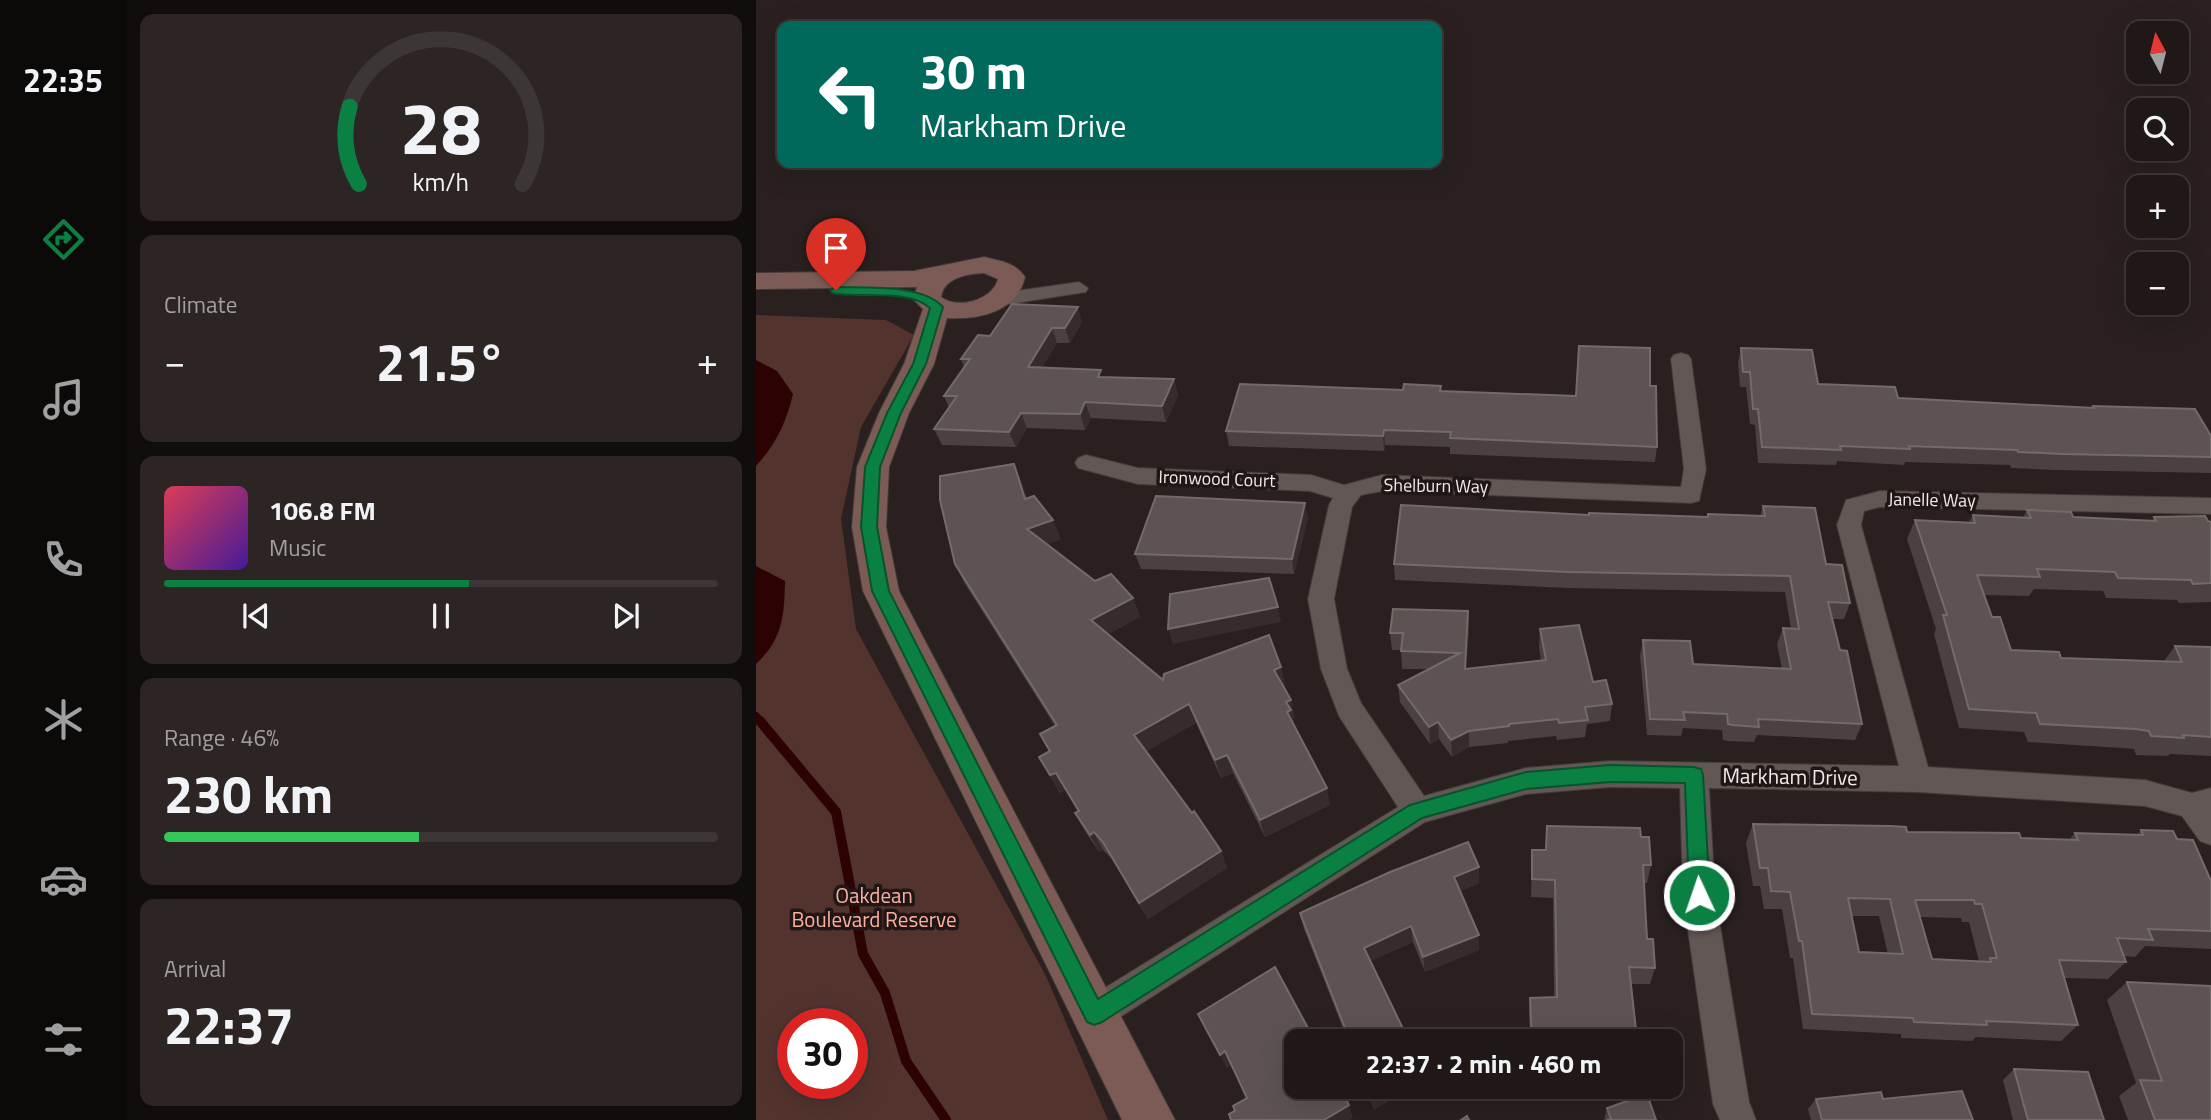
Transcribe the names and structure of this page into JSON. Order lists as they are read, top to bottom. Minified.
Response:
{"streets":{"street":["Ironwood Court","Shelburn Way","Janelle Way","Markham Drive"]},"crossings":[["Ironwood Court","Shelburn Way"],["Janelle Way","Markham Drive"]],"parks":["Oakdean Boulevard Reserve"],"north":"top","page":{"tabs":"22:35","map_buttons":["+","−"],"turn":["30 m","Markham Drive"],"tile":["Climate",["Range · 46%","230 km"],["Arrival","22:37"]],"heat":["−","21.5°","+"],"song":["106.8 FM","Music"],"limit":"30","trip":"22:37 · 2 min · 460 m","gauge":["28","km/h"]}}
